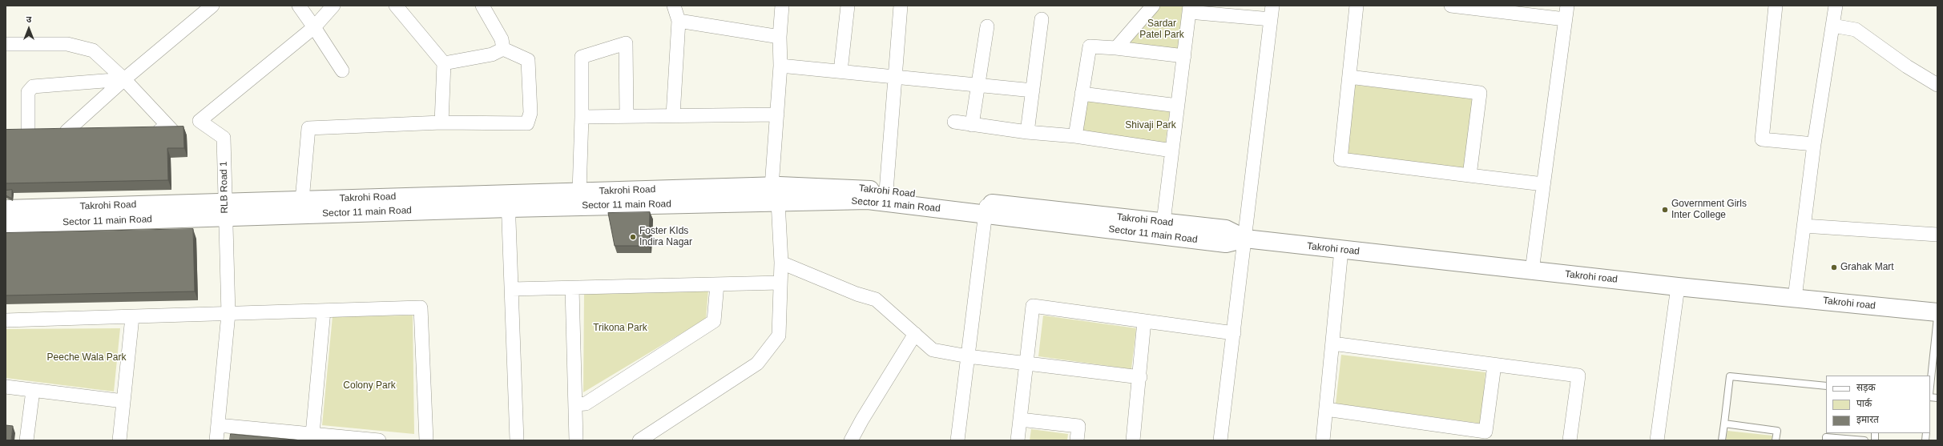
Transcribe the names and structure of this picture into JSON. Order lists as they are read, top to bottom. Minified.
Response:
{"streets":{"street":["RLB Road 1","Takrohi Road","Sector 11 main Road","Takrohi road"]},"crossings":[["RLB Road 1","Takrohi Road"],["RLB Road 1","Sector 11 main Road"],["Takrohi Road","Sector 11 main Road"],["Takrohi Road","Takrohi road"],["Sector 11 main Road","Takrohi road"]],"parks":["Sardar Patel Park","Shivaji Park","Trikona Park","Peeche Wala Park","Colony Park"],"places":["Government Girls Inter College","Foster KIds Indira Nagar","Grahak Mart"],"legend":["सड़क","पार्क","इमारत"],"north":"top"}
